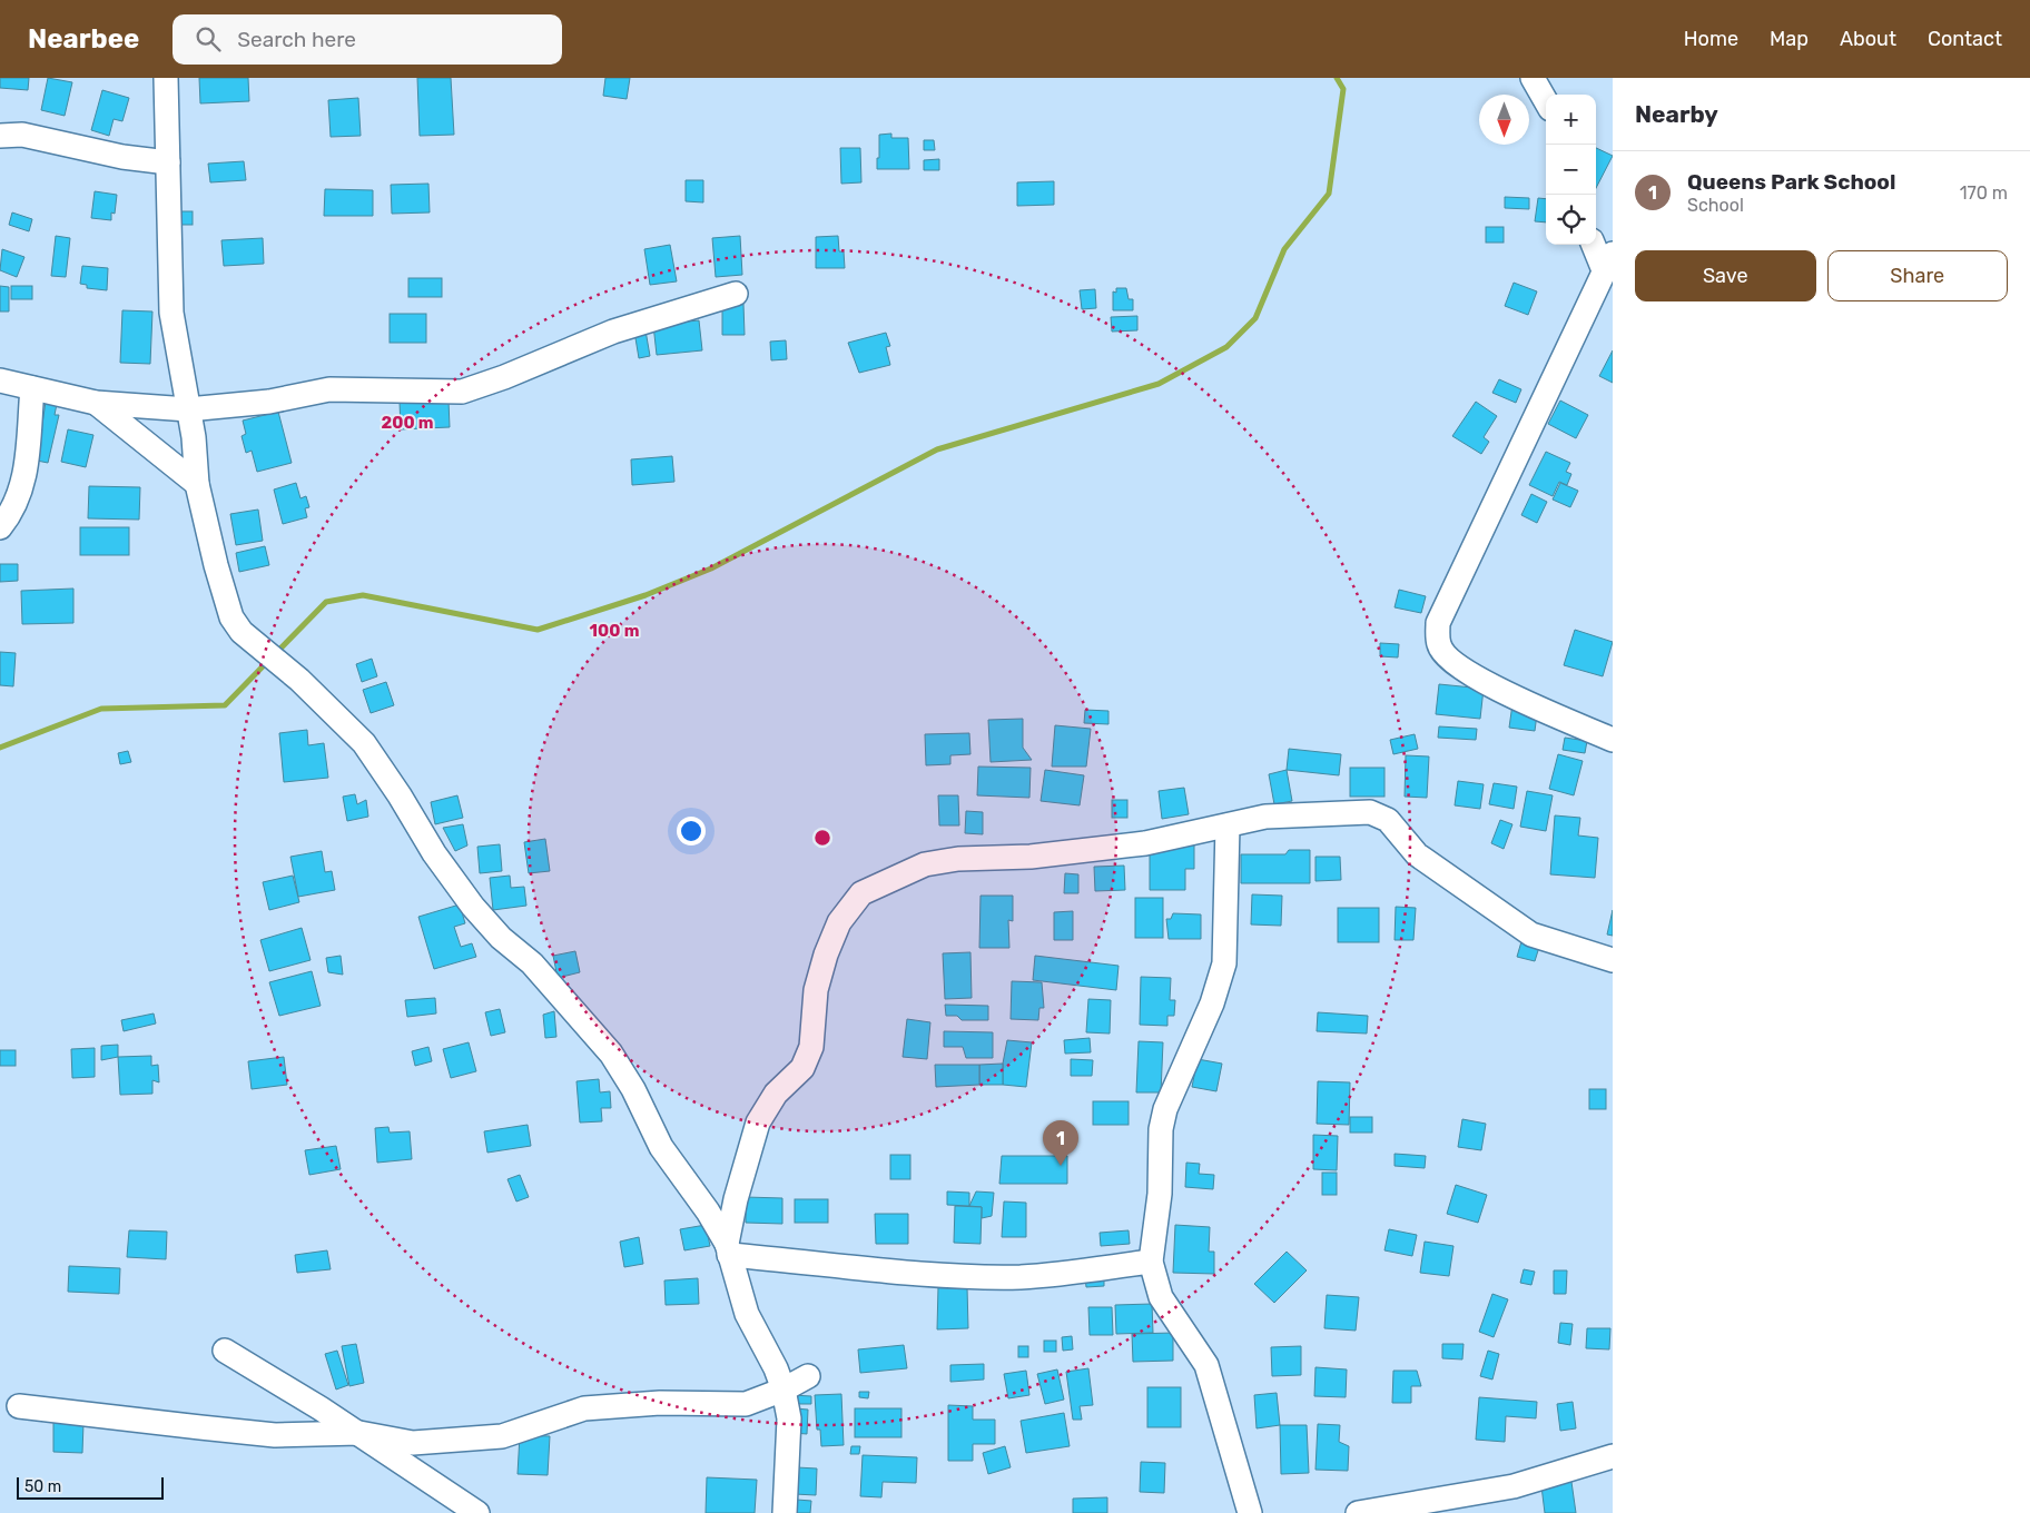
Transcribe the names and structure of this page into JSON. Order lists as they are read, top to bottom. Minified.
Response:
{"scale_bar":"50 m","north":"bottom","page":{"header":"Nearbee","search":"Search here","nav":["Home","Map","About","Contact"],"heading":"Nearby","map_buttons":["+","−"],"list":[{"mark":"1","name":"Queens Park School","note":"School","value":"170 m"}],"buttons":["Save","Share"],"pins":"1","scale":"50 m"},"rings":["200 m","100 m"]}
